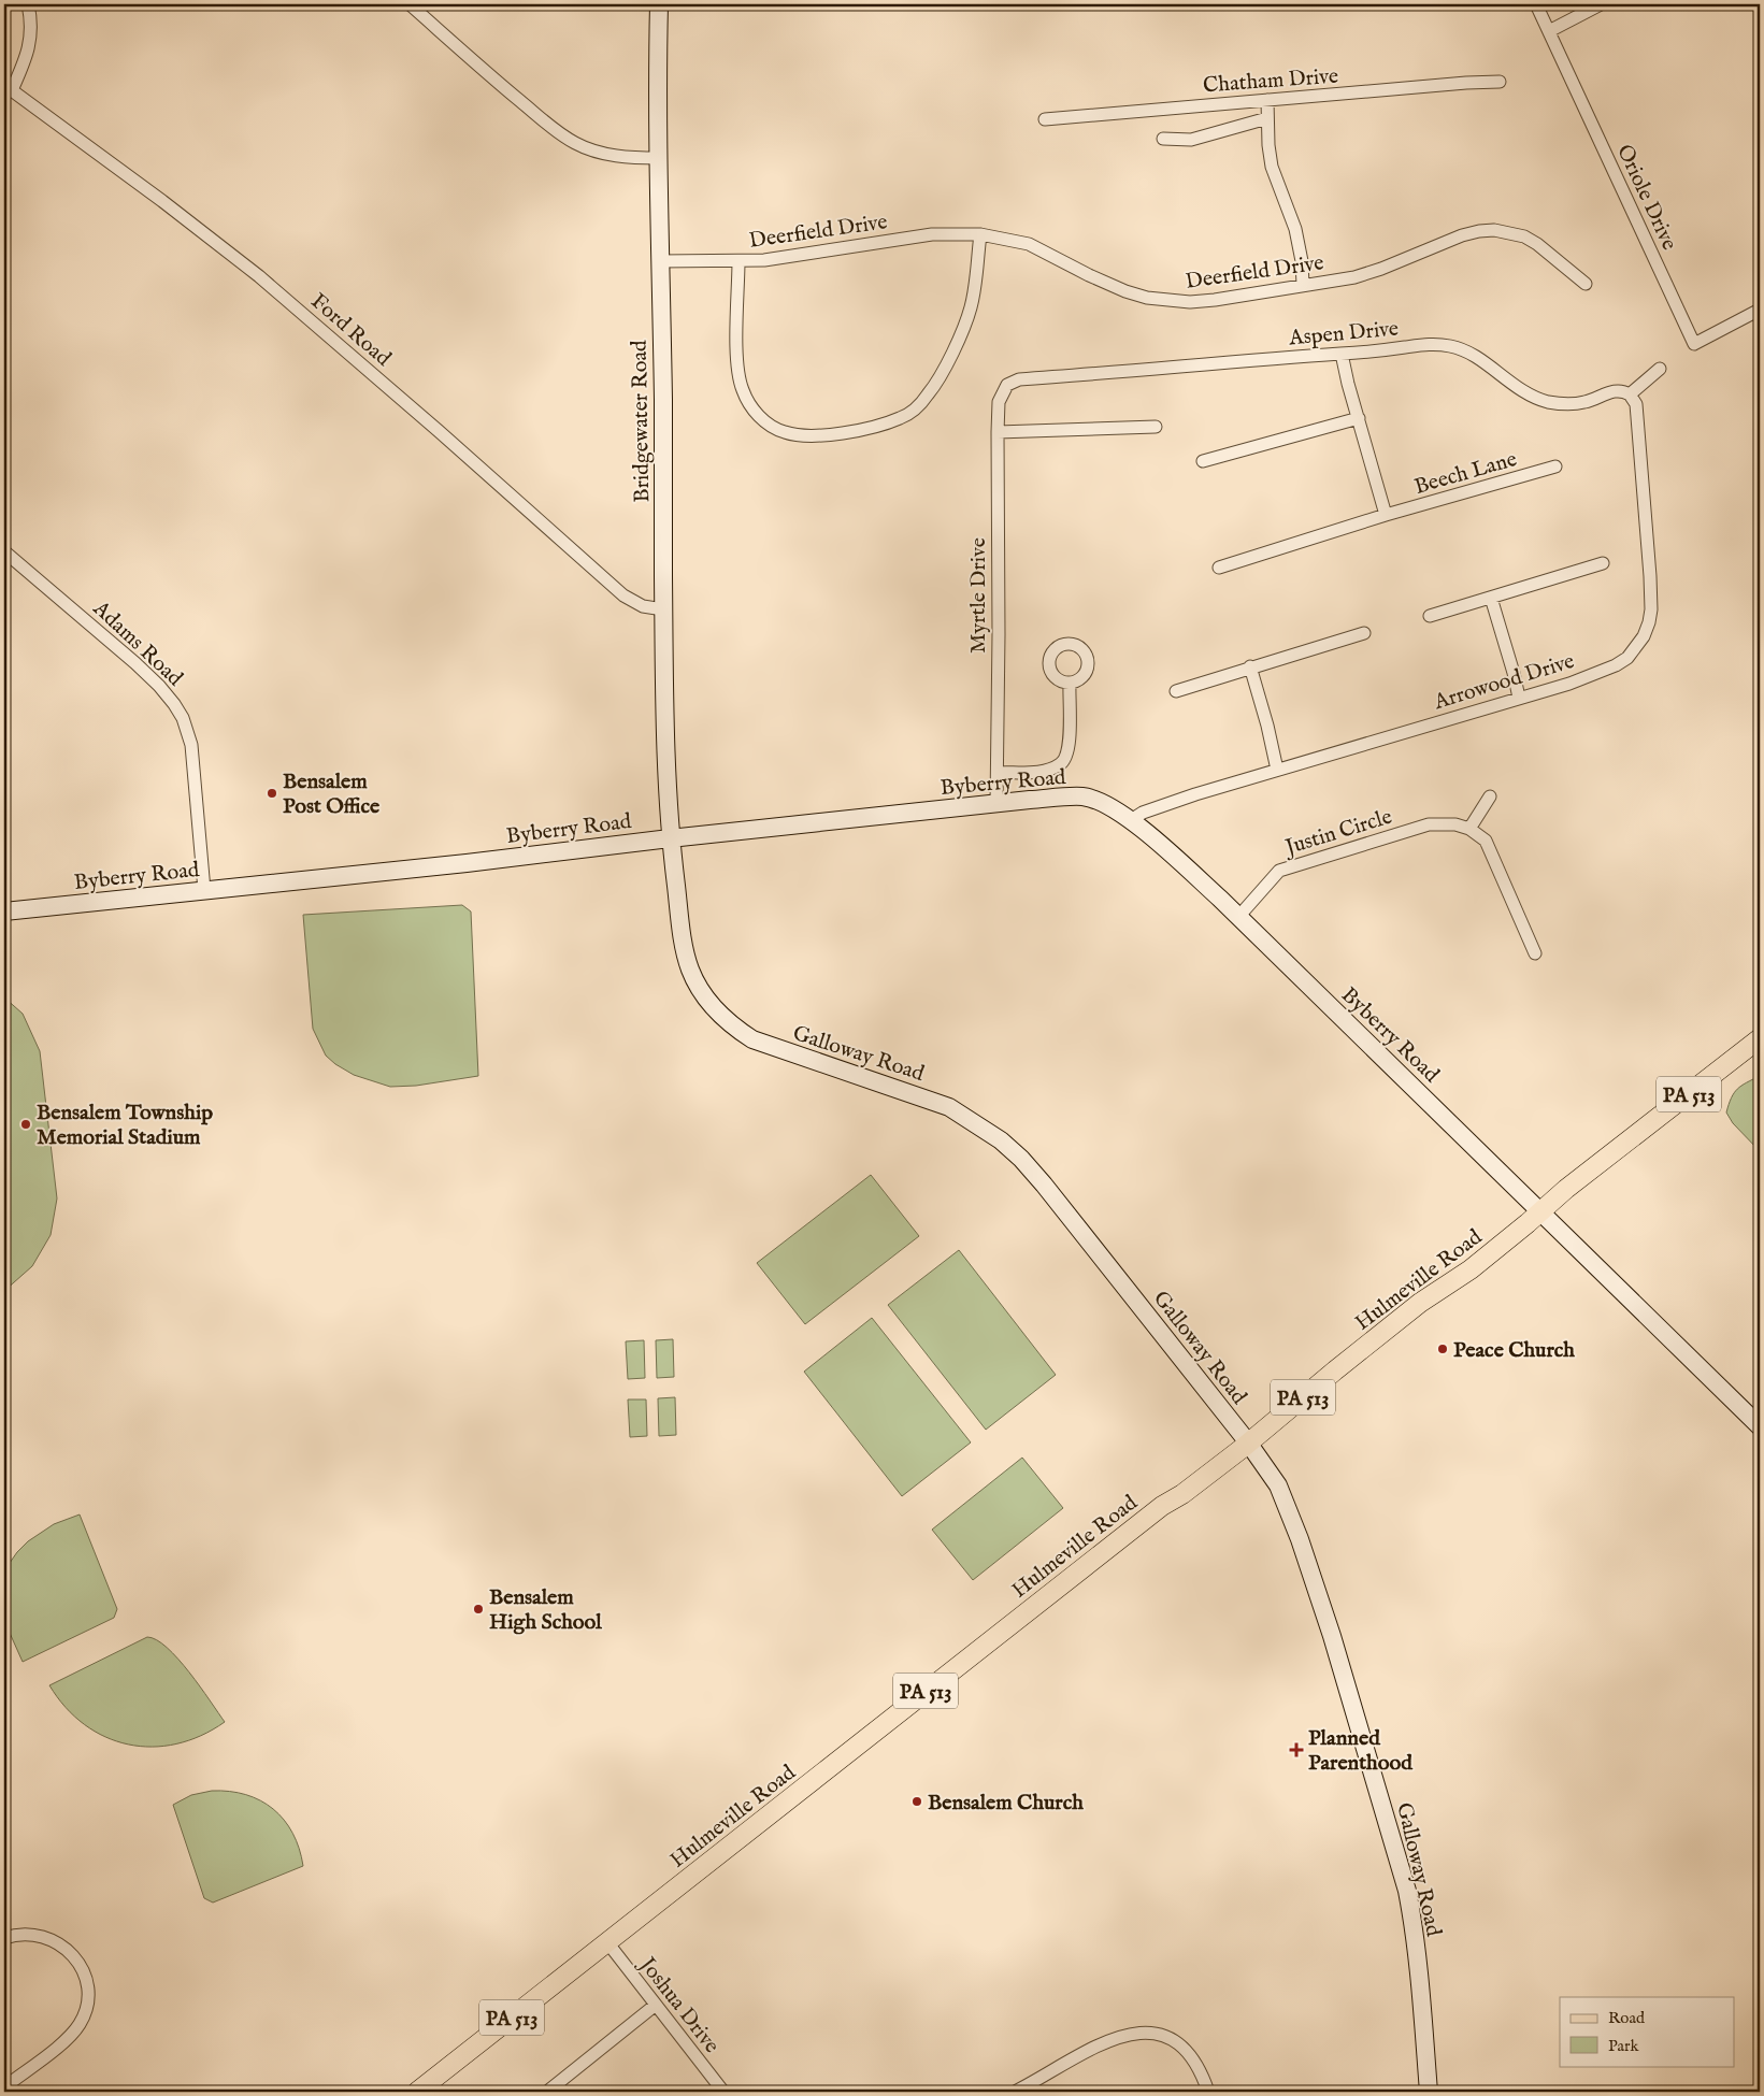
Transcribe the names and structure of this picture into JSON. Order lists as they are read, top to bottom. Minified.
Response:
{"streets":{"main road":["Bridgewater Road","Byberry Road","Galloway Road","PA 513","Hulmeville Road"],"street":["Chatham Drive","Oriole Drive","Deerfield Drive","Ford Road","Aspen Drive","Beech Lane","Myrtle Drive","Adams Road","Arrowood Drive","Justin Circle","Joshua Drive"]},"crossings":[["Deerfield Drive","Bridgewater Road"],["Ford Road","Bridgewater Road"],["Aspen Drive","Myrtle Drive"],["Aspen Drive","Arrowood Drive"],["Bridgewater Road","Byberry Road"],["Bridgewater Road","Galloway Road"],["Myrtle Drive","Byberry Road"],["Adams Road","Byberry Road"],["Arrowood Drive","Byberry Road"],["Byberry Road","Justin Circle"],["Byberry Road","Galloway Road"],["Byberry Road","Hulmeville Road"],["Galloway Road","Hulmeville Road"],["Hulmeville Road","Joshua Drive"]],"places":{"other":["Bensalem Post Office","Bensalem Township Memorial Stadium","Peace Church","Bensalem High School","Bensalem Church"],"health":["Planned Parenthood"]},"legend":["Road","Park"]}
